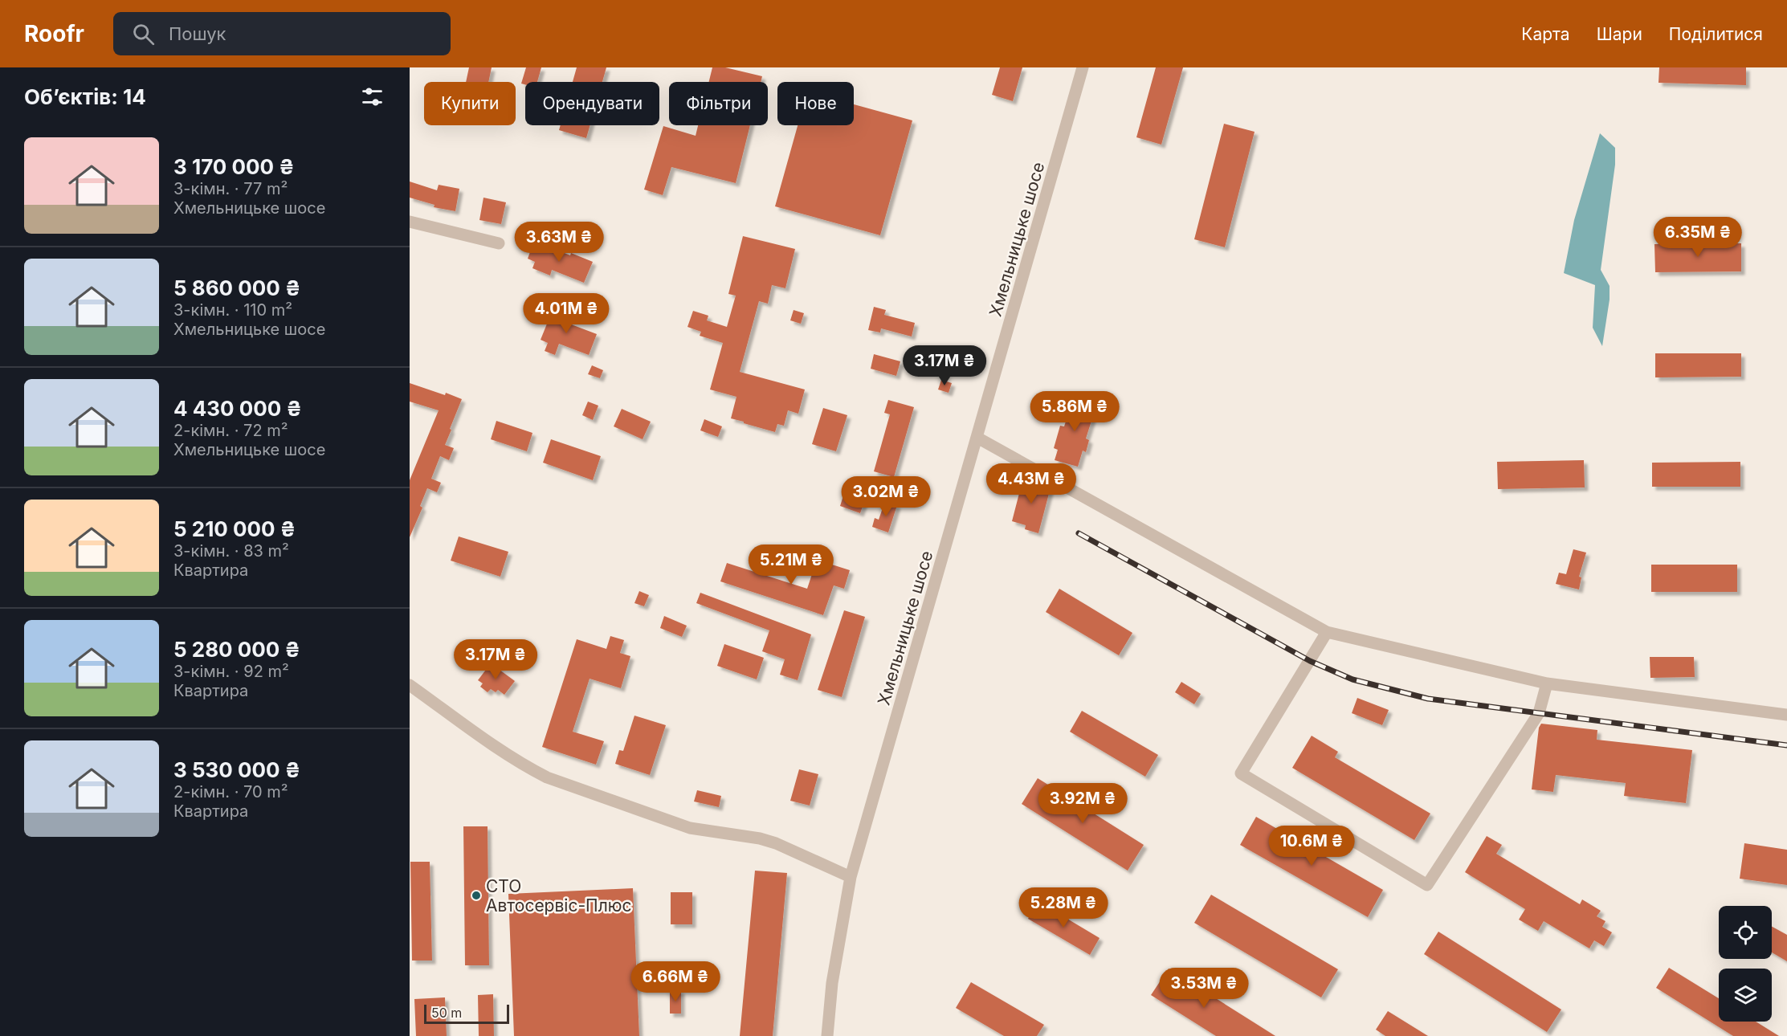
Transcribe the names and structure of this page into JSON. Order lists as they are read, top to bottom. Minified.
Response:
{"streets":{"street":["Хмельницьке шосе"]},"places":["СТО Автосервіс-Плюс"],"scale_bar":"50 m","page":{"header":"Roofr","search":"Пошук","nav":["Карта","Шари","Поділитися"],"heading":"Об’єктів: 14","chip":["Купити","Орендувати","Фільтри","Нове"],"list":[{"name":"3 170 000 ₴","note":"3-кімн. · 77 m² · Хмельницьке шосе"},{"name":"5 860 000 ₴","note":"3-кімн. · 110 m² · Хмельницьке шосе"},{"name":"4 430 000 ₴","note":"2-кімн. · 72 m² · Хмельницьке шосе"},{"name":"5 210 000 ₴","note":"3-кімн. · 83 m² · Квартира"},{"name":"5 280 000 ₴","note":"3-кімн. · 92 m² · Квартира"},{"name":"3 530 000 ₴","note":"2-кімн. · 70 m² · Квартира"}],"price":["6.35M ₴","3.63M ₴","4.01M ₴","3.17M ₴","5.86M ₴","4.43M ₴","3.02M ₴","5.21M ₴","3.17M ₴","3.92M ₴","10.6M ₴","5.28M ₴","6.66M ₴","3.53M ₴"],"scale":"50 m"}}
